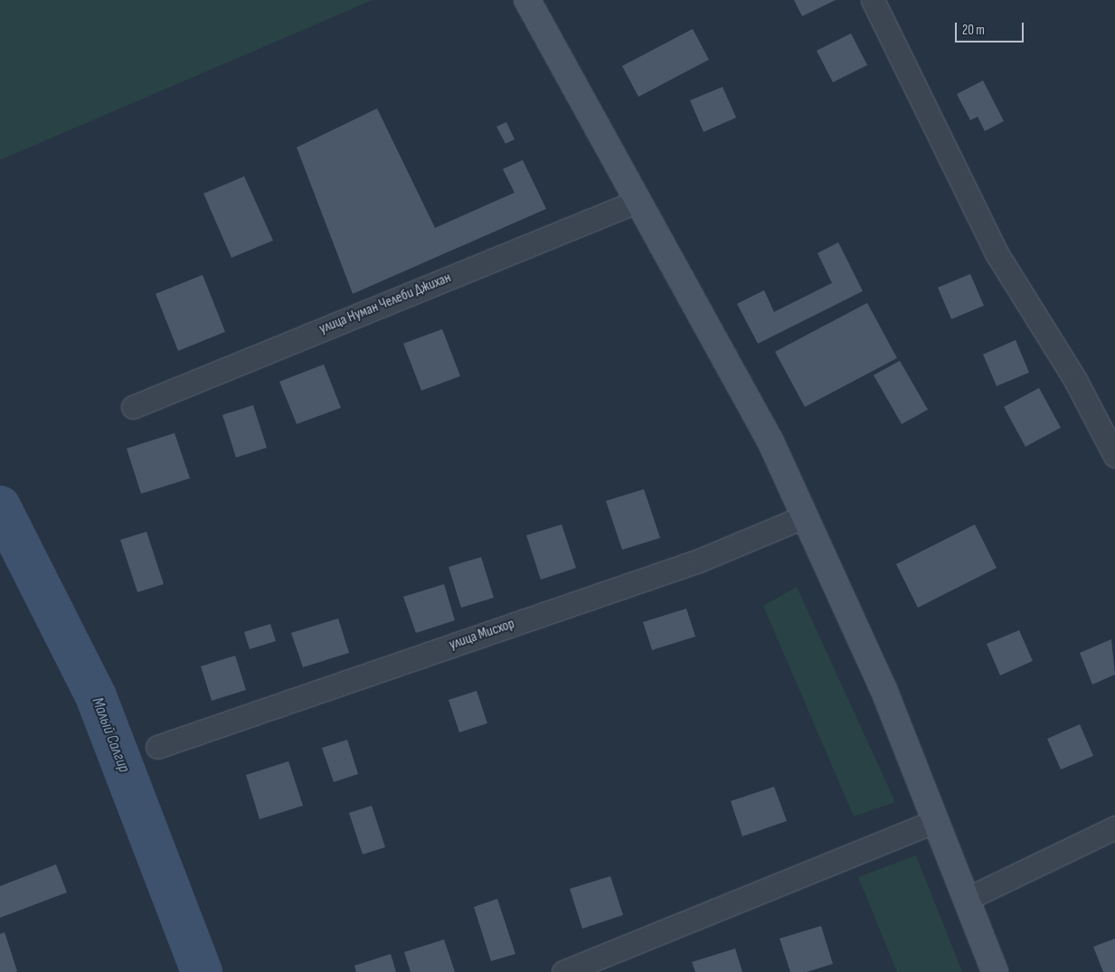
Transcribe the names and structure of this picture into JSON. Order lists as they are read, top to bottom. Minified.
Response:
{"streets":{"street":["улица Нуман Челеби Джихан","улица Мисхор"]},"water":["Малый Салгир"],"scale_bar":"20 m"}
